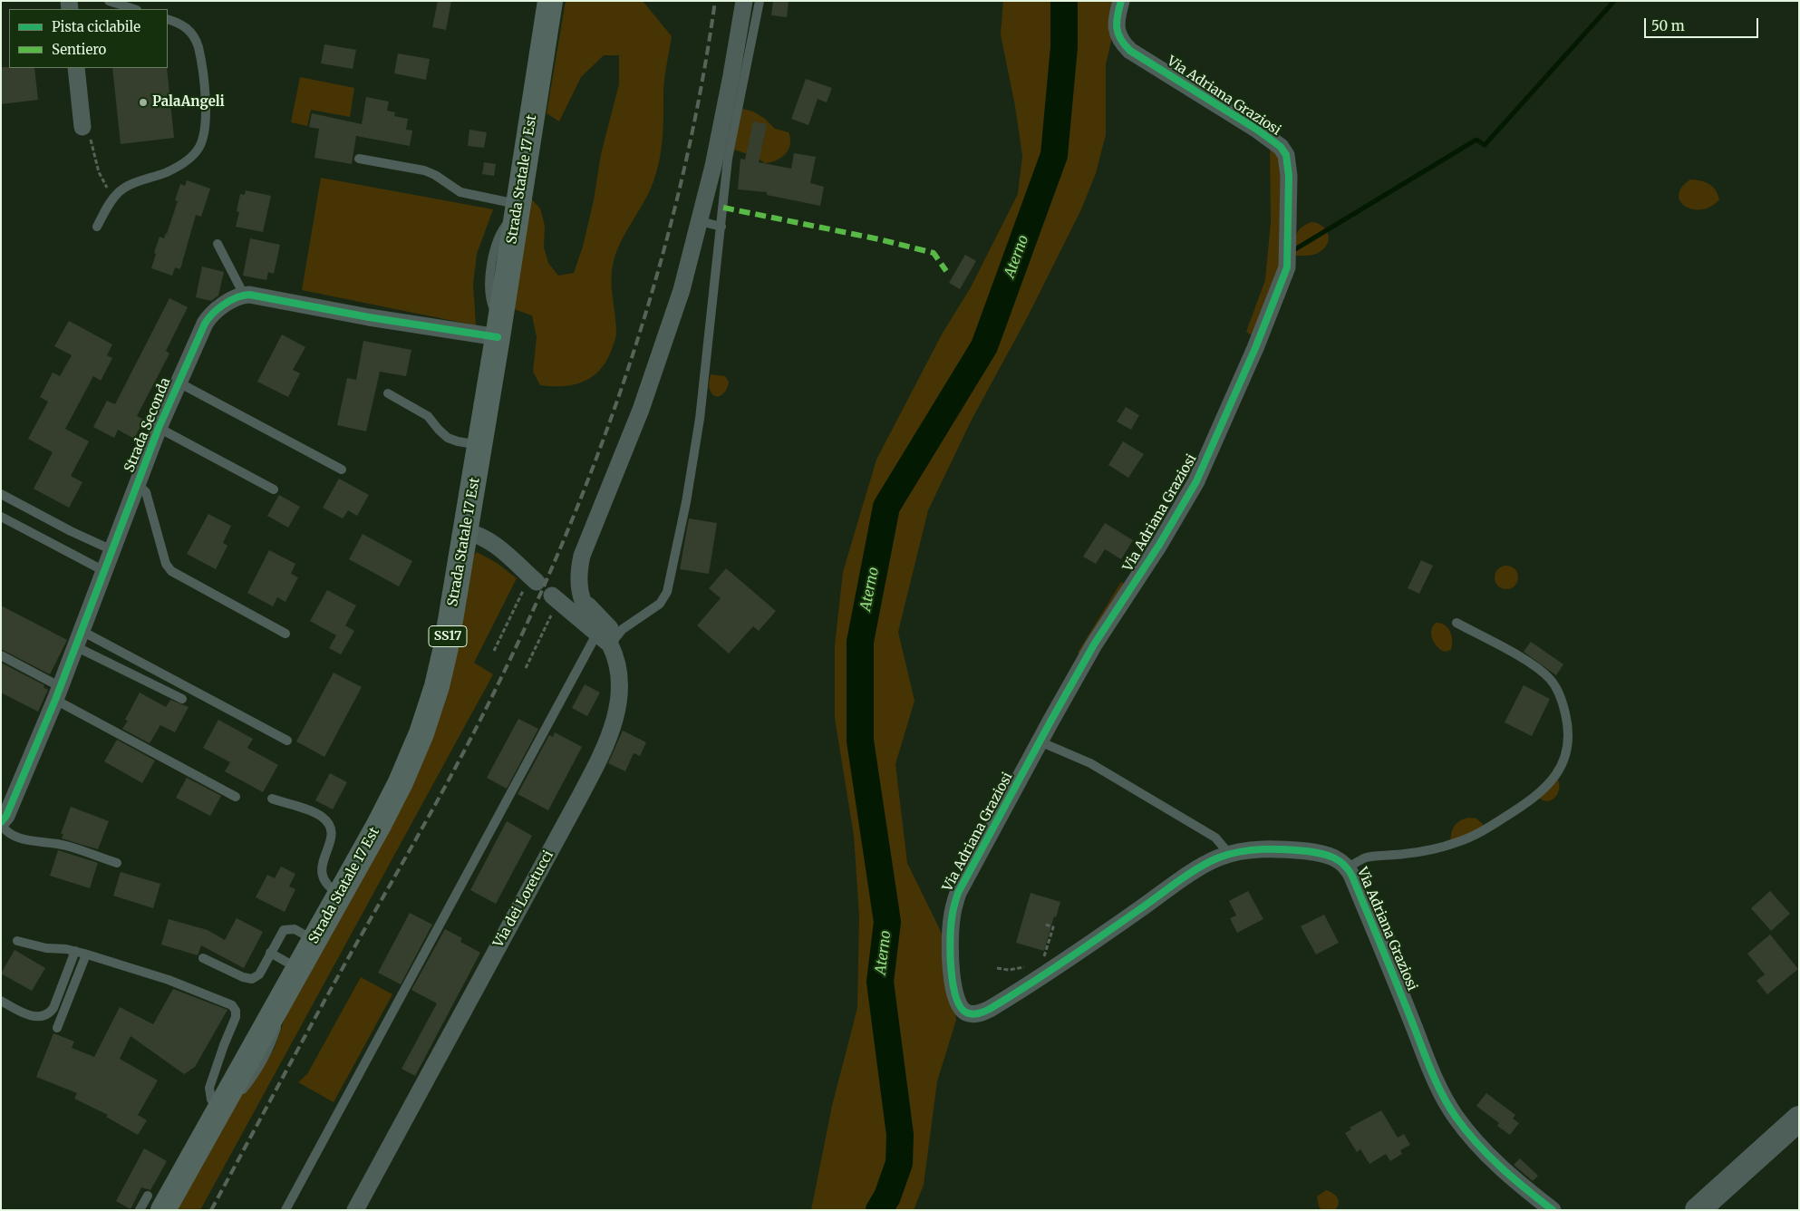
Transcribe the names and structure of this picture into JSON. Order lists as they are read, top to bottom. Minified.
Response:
{"streets":{"main road":["Strada Statale 17 Est","SS17"],"street":["Via Adriana Graziosi","Strada Seconda","Via dei Loretucci"]},"water":["Aterno"],"places":["PalaAngeli"],"legend":["Pista ciclabile","Sentiero"],"scale_bar":"50 m"}
